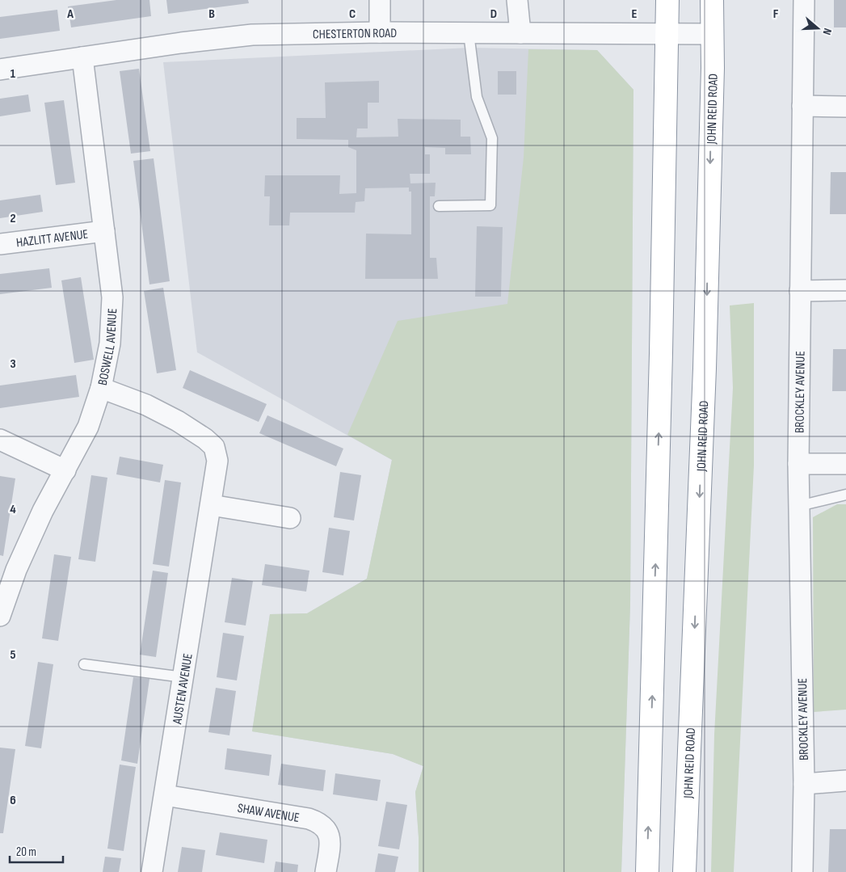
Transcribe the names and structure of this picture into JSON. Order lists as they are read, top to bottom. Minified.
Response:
{"streets":{"highway":["JOHN REID ROAD"],"street":["CHESTERTON ROAD","HAZLITT AVENUE","BOSWELL AVENUE","BROCKLEY AVENUE","AUSTEN AVENUE","SHAW AVENUE"]},"crossings":[["CHESTERTON ROAD","JOHN REID ROAD"],["CHESTERTON ROAD","BOSWELL AVENUE"],["HAZLITT AVENUE","BOSWELL AVENUE"],["BOSWELL AVENUE","AUSTEN AVENUE"],["AUSTEN AVENUE","SHAW AVENUE"]],"scale_bar":"20 m","north":"right","grid":{"columns":["A","B","C","D","E","F"],"rows":["1","2","3","4","5","6"]}}
